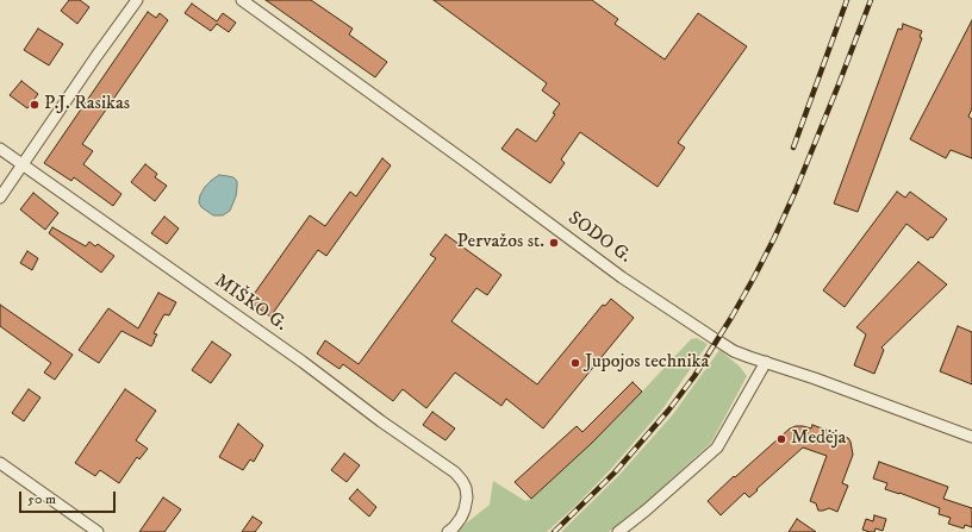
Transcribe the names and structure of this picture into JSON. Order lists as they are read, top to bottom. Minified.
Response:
{"streets":{"street":["SODO G.","MIŠKO G."]},"places":["P.J. Rasikas","Pervažos st.","Jupojos technika","Medėja"],"scale_bar":"50 m"}
